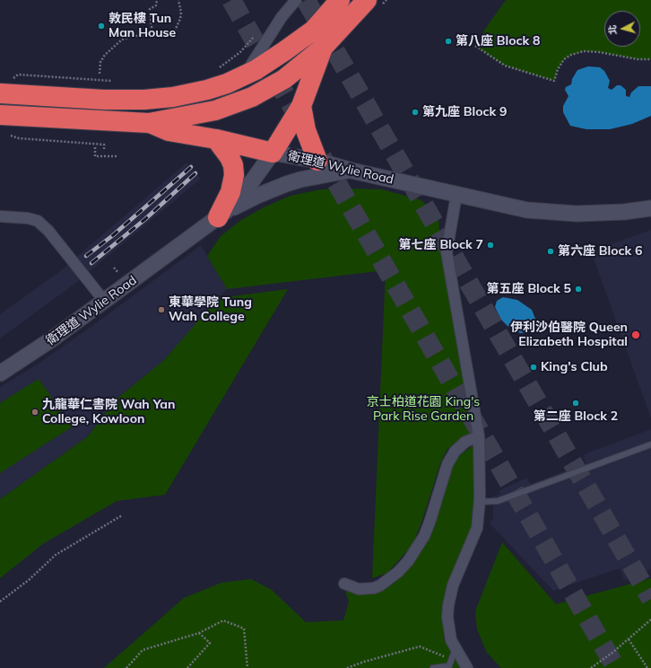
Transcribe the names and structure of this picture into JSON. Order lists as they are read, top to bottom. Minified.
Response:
{"streets":{"street":["衛理道 Wylie Road"]},"parks":["京士柏道花園 King's Park Rise Garden"],"places":["敦民樓 Tun Man House","第八座 Block 8","第九座 Block 9","第七座 Block 7","第六座 Block 6","第五座 Block 5","東華學院 Tung Wah College","伊利沙伯醫院 Queen Elizabeth Hospital","King's Club","第二座 Block 2","九龍華仁書院 Wah Yan College, Kowloon"],"north":"left"}
